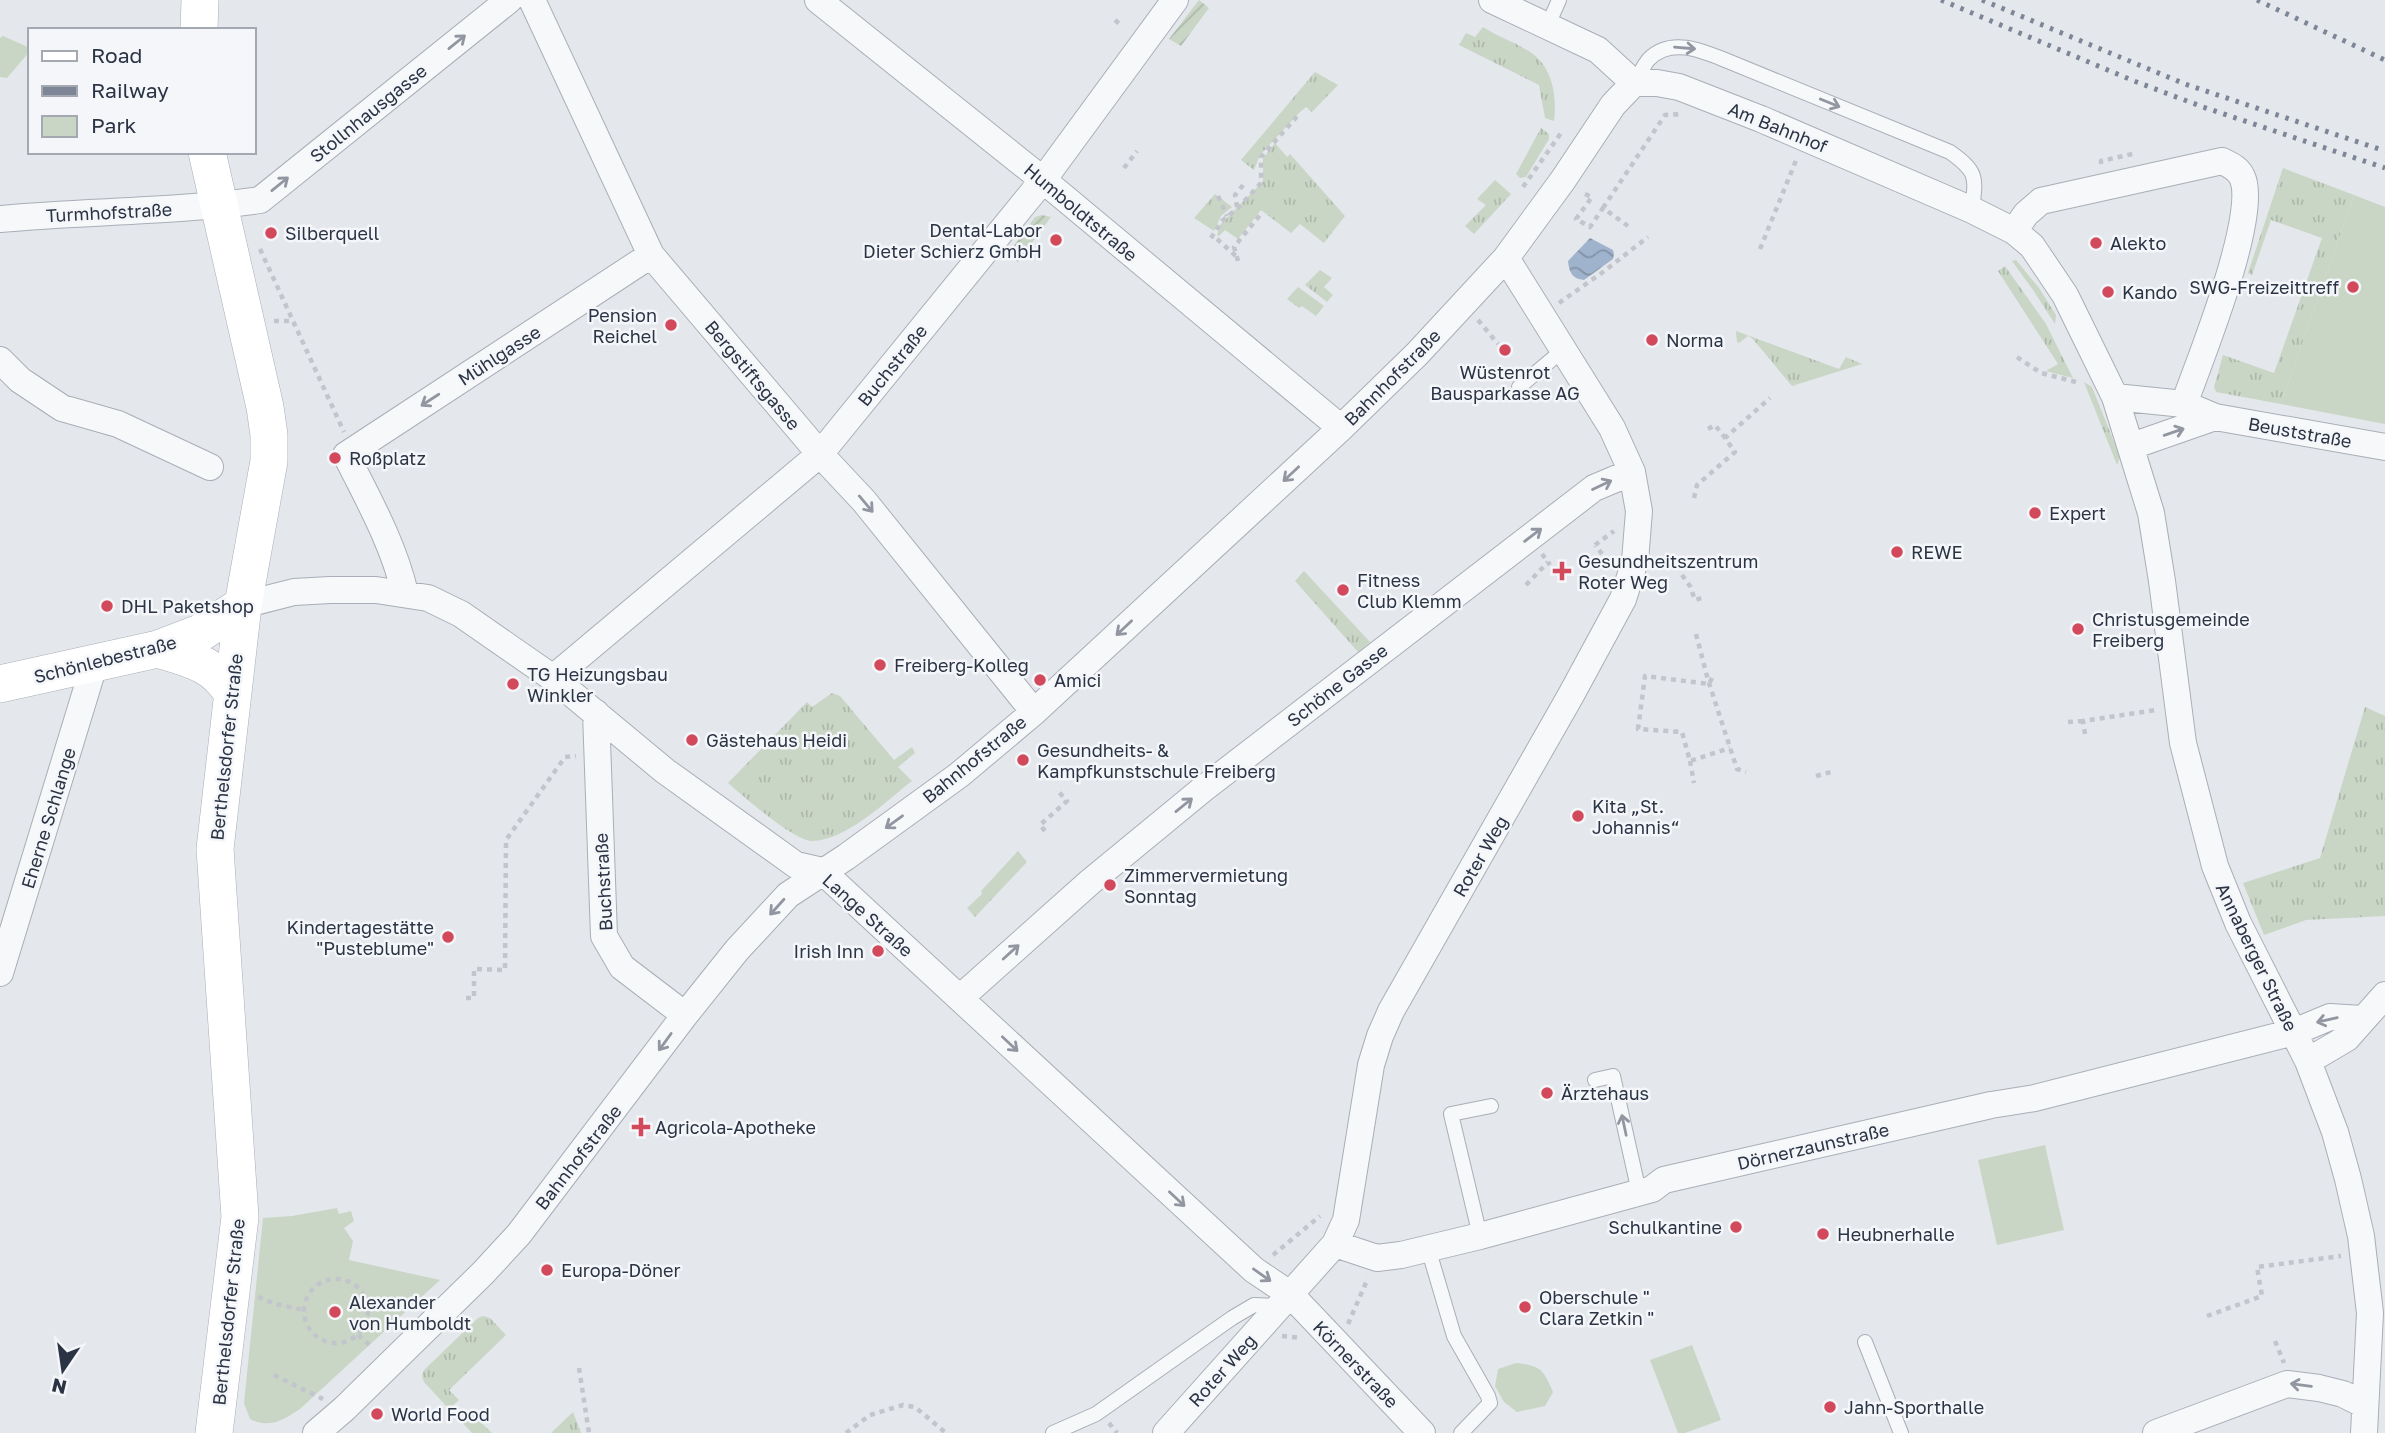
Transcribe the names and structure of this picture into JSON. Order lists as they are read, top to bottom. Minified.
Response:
{"streets":{"street":["Stollnhausgasse","Am Bahnhof","Turmhofstraße","Humboldtstraße","Mühlgasse","Buchstraße","Bergstiftsgasse","Bahnhofstraße","Beuststraße","Schönlebestraße","Schöne Gasse","Berthelsdorfer Straße","Eherne Schlange","Roter Weg","Lange Straße","Annaberger Straße","Dörnerzaunstraße","Körnerstraße"]},"crossings":[["Stollnhausgasse","Turmhofstraße"],["Stollnhausgasse","Berthelsdorfer Straße"],["Am Bahnhof","Bahnhofstraße"],["Am Bahnhof","Beuststraße"],["Am Bahnhof","Annaberger Straße"],["Turmhofstraße","Berthelsdorfer Straße"],["Humboldtstraße","Buchstraße"],["Humboldtstraße","Bahnhofstraße"],["Mühlgasse","Bergstiftsgasse"],["Buchstraße","Bergstiftsgasse"],["Buchstraße","Bahnhofstraße"],["Buchstraße","Lange Straße"],["Bergstiftsgasse","Bahnhofstraße"],["Bahnhofstraße","Roter Weg"],["Bahnhofstraße","Lange Straße"],["Beuststraße","Annaberger Straße"],["Schönlebestraße","Berthelsdorfer Straße"],["Schönlebestraße","Eherne Schlange"],["Schönlebestraße","Lange Straße"],["Schöne Gasse","Roter Weg"],["Schöne Gasse","Lange Straße"],["Berthelsdorfer Straße","Lange Straße"],["Roter Weg","Lange Straße"],["Roter Weg","Dörnerzaunstraße"],["Roter Weg","Körnerstraße"],["Lange Straße","Körnerstraße"],["Annaberger Straße","Dörnerzaunstraße"]],"one_way":["Stollnhausgasse","Mühlgasse","Bergstiftsgasse","Bahnhofstraße","Schöne Gasse"],"places":{"other":["Silberquell","Dental-Labor Dieter Schierz GmbH","Alekto","SWG-Freizeittreff","Kando","Pension Reichel","Norma","Wüstenrot Bausparkasse AG","Roßplatz","Expert","REWE","Fitness Club Klemm","DHL Paketshop","Christusgemeinde Freiberg","Freiberg-Kolleg","Amici","TG Heizungsbau Winkler","Gästehaus Heidi","Gesundheits- & Kampfkunstschule Freiberg","Kita „St. Johannis“","Zimmervermietung Sonntag","Kindertagestätte \"Pusteblume\"","Irish Inn","Ärztehaus","Schulkantine","Heubnerhalle","Europa-Döner","Oberschule \" Clara Zetkin \"","Alexander von Humboldt","Jahn-Sporthalle","World Food"],"health":["Gesundheitszentrum Roter Weg","Agricola-Apotheke"]},"legend":["Road","Railway","Park"],"north":"bottom"}
